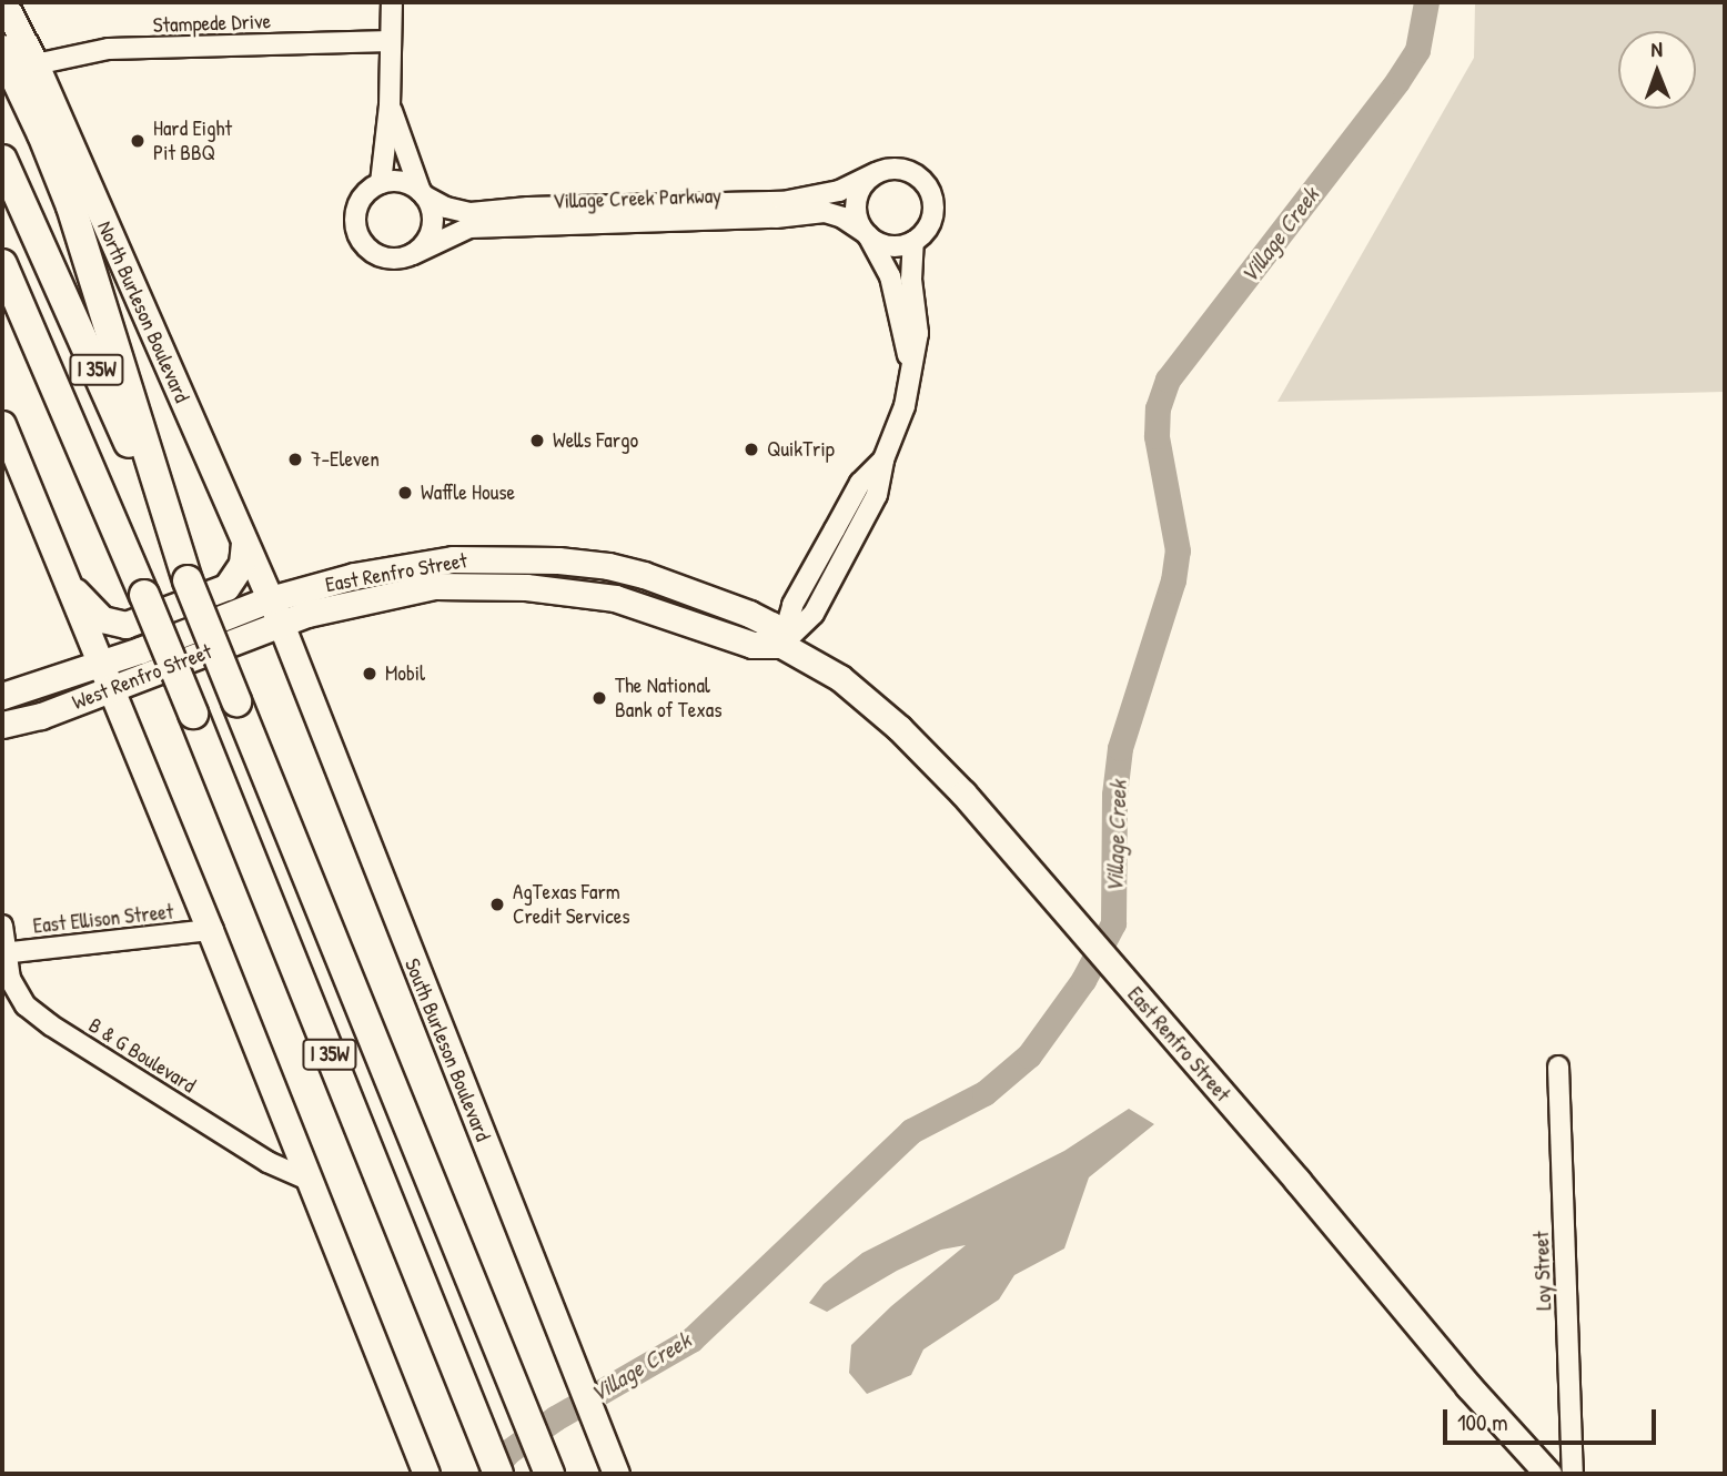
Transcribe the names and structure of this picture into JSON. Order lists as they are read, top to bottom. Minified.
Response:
{"streets":{"highway":["I 35W"],"main road":["North Burleson Boulevard","East Renfro Street","West Renfro Street","South Burleson Boulevard"],"street":["Stampede Drive","Village Creek Parkway","East Ellison Street","B & G Boulevard","Loy Street"]},"crossings":[["Stampede Drive","North Burleson Boulevard"],["North Burleson Boulevard","East Renfro Street"],["North Burleson Boulevard","West Renfro Street"],["North Burleson Boulevard","South Burleson Boulevard"],["East Renfro Street","West Renfro Street"],["East Renfro Street","South Burleson Boulevard"],["West Renfro Street","South Burleson Boulevard"],["East Ellison Street","B & G Boulevard"]],"water":["Village Creek"],"places":["Hard Eight Pit BBQ","Wells Fargo","QuikTrip","7-Eleven","Waffle House","Mobil","The National Bank of Texas","AgTexas Farm Credit Services"],"scale_bar":"100 m","north":"top"}
